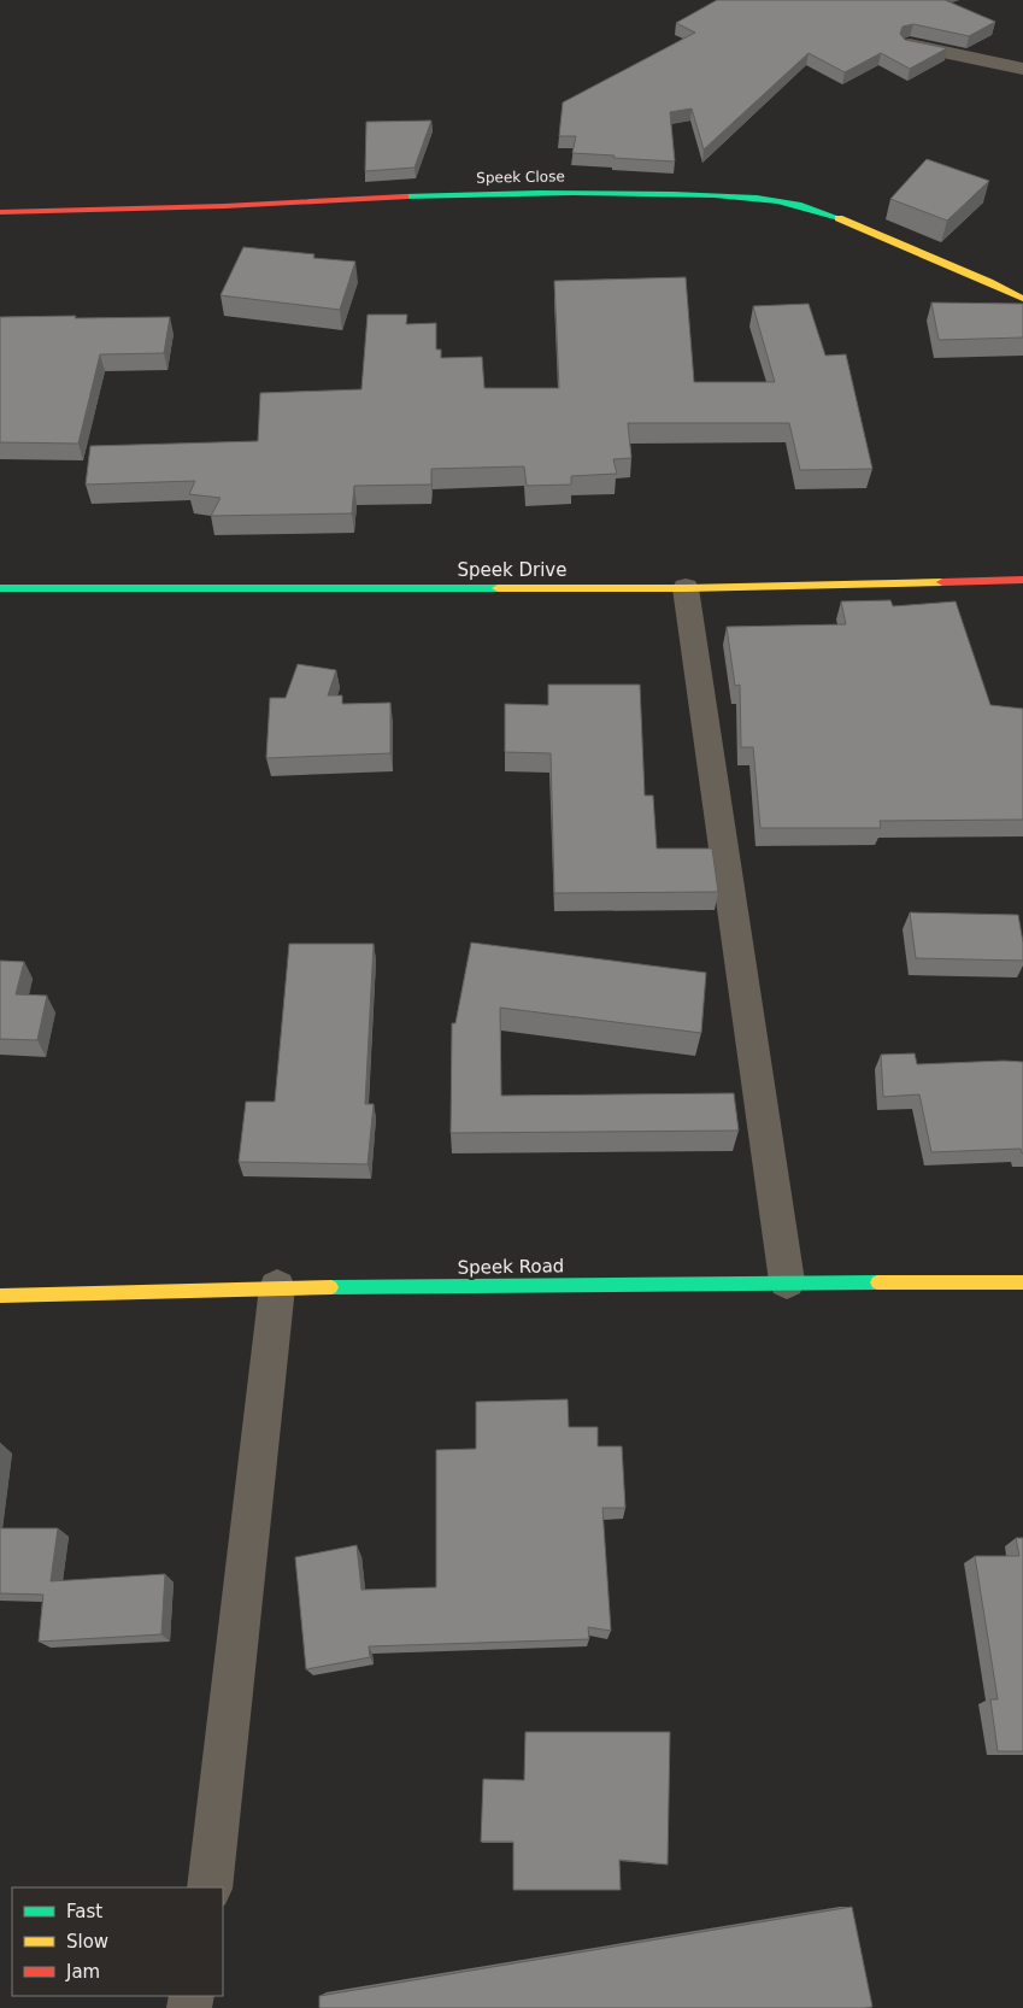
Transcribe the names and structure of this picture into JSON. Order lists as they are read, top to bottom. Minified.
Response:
{"streets":{"street":["Speek Close","Speek Drive","Speek Road"]},"legend":["Fast","Slow","Jam"]}
